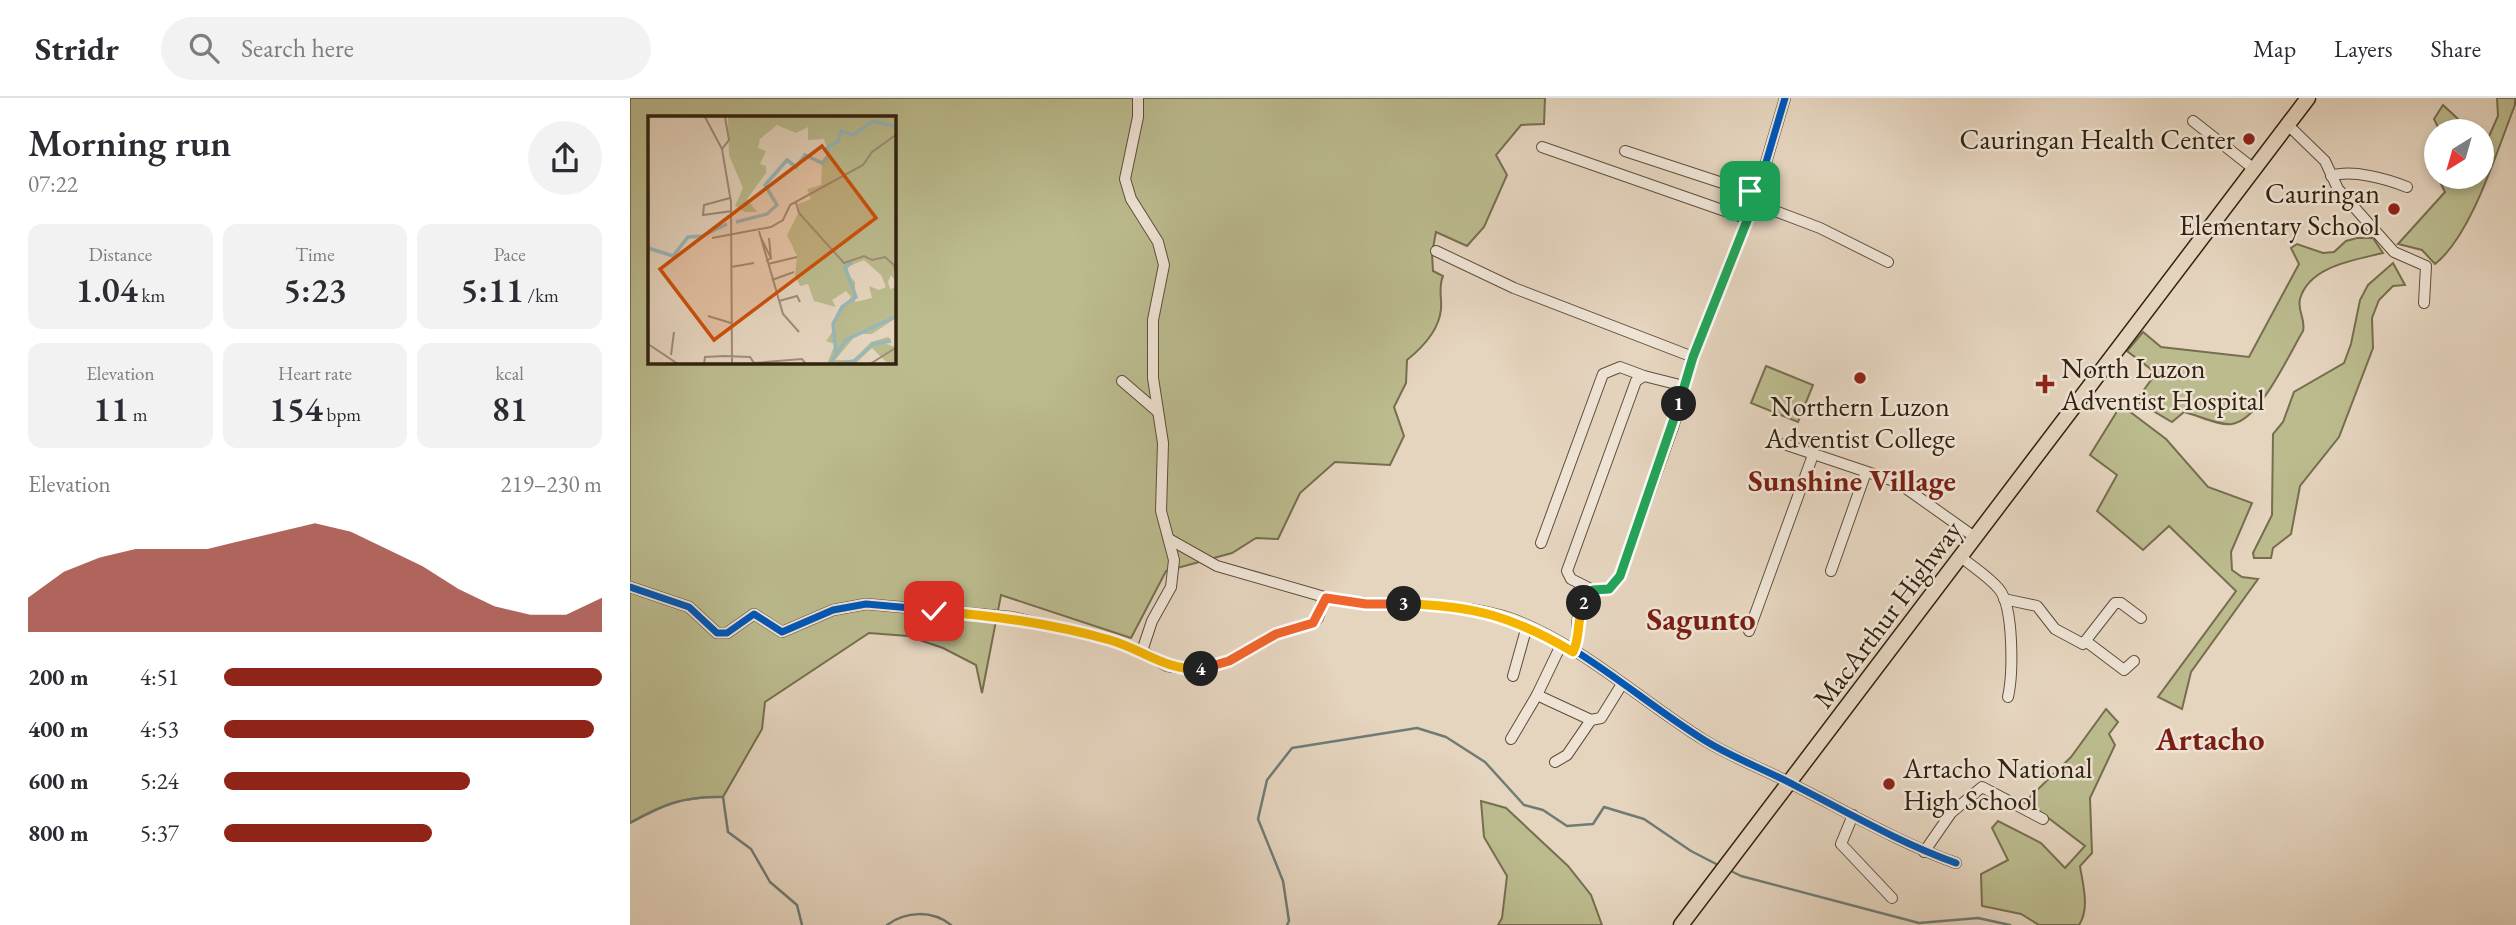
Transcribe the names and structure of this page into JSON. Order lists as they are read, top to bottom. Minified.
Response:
{"streets":{"highway":["MacArthur Highway"]},"districts":["Sunshine Village","Sagunto","Artacho"],"places":{"other":["Cauringan Health Center","Cauringan Elementary School","Northern Luzon Adventist College","Artacho National High School"],"health":["North Luzon Adventist Hospital"]},"north":"bottom left","page":{"header":"Stridr","search":"Search here","nav":["Map","Layers","Share"],"heading":["Morning run","07:22"],"stats":[["Distance","1.04 km"],["Time","5:23"],["Pace","5:11 /km"],["Elevation","11 m"],["Heart rate","154 bpm"],["kcal","81"]],"pins":["1","2","3","4"],"chart":["Elevation","219–230 m"],"list":[{"name":"200 m","note":"4:51"},{"name":"400 m","note":"4:53"},{"name":"600 m","note":"5:24"},{"name":"800 m","note":"5:37"}]}}
